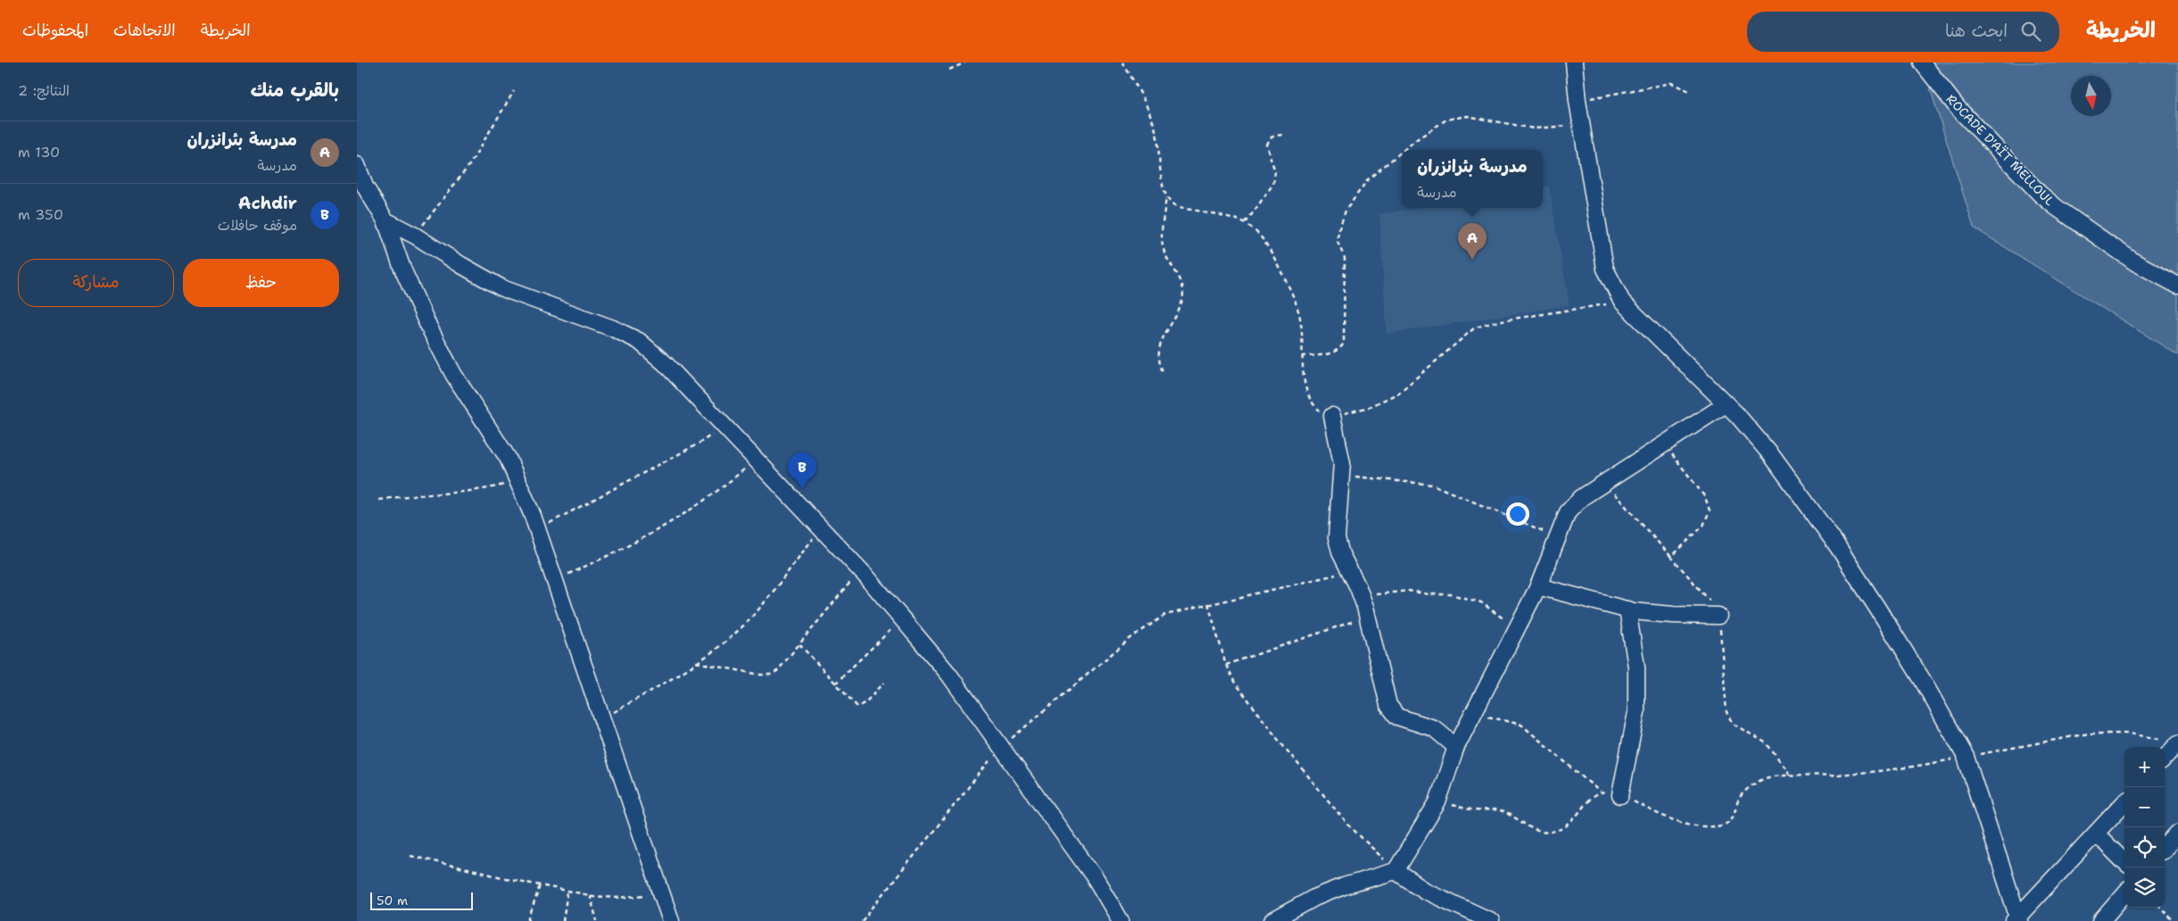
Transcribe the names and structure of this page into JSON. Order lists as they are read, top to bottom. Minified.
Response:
{"streets":{"street":["ROCADE D'AÏT MELLOUL"]},"scale_bar":"50 m","north":"bottom","page":{"header":"الخريطة","search":"ابحث هنا","nav":["الخريطة","الاتجاهات","المحفوظات"],"heading":["بالقرب منك","النتائج: 2"],"list":[{"mark":"A","name":"مدرسة بئرانزران","note":"مدرسة","value":"130 m"},{"mark":"B","name":"Achdir","note":"موقف حافلات","value":"350 m"}],"popup":["مدرسة بئرانزران","مدرسة"],"pins":["A","B"],"buttons":["حفظ","مشاركة"],"map_buttons":["+","−"],"scale":"50 m"}}
